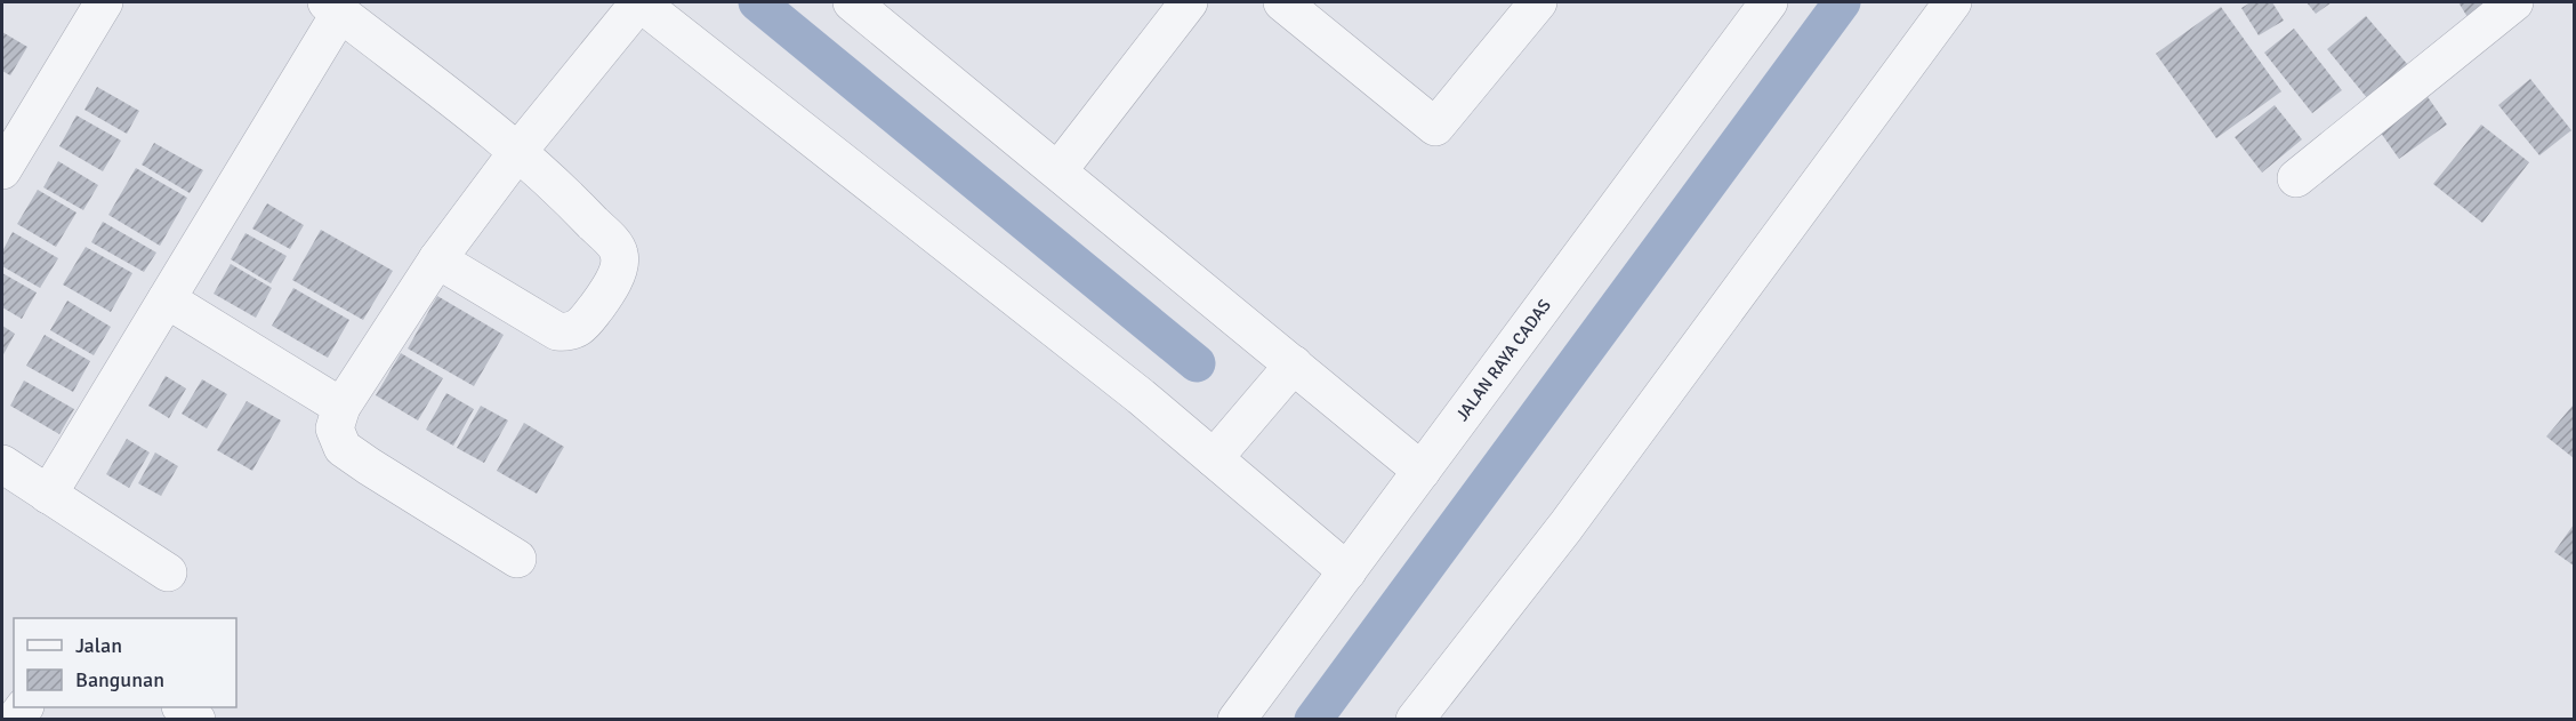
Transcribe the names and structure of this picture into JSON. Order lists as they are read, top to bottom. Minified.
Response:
{"streets":{"street":["JALAN RAYA CADAS"]},"legend":["Jalan","Bangunan"]}
